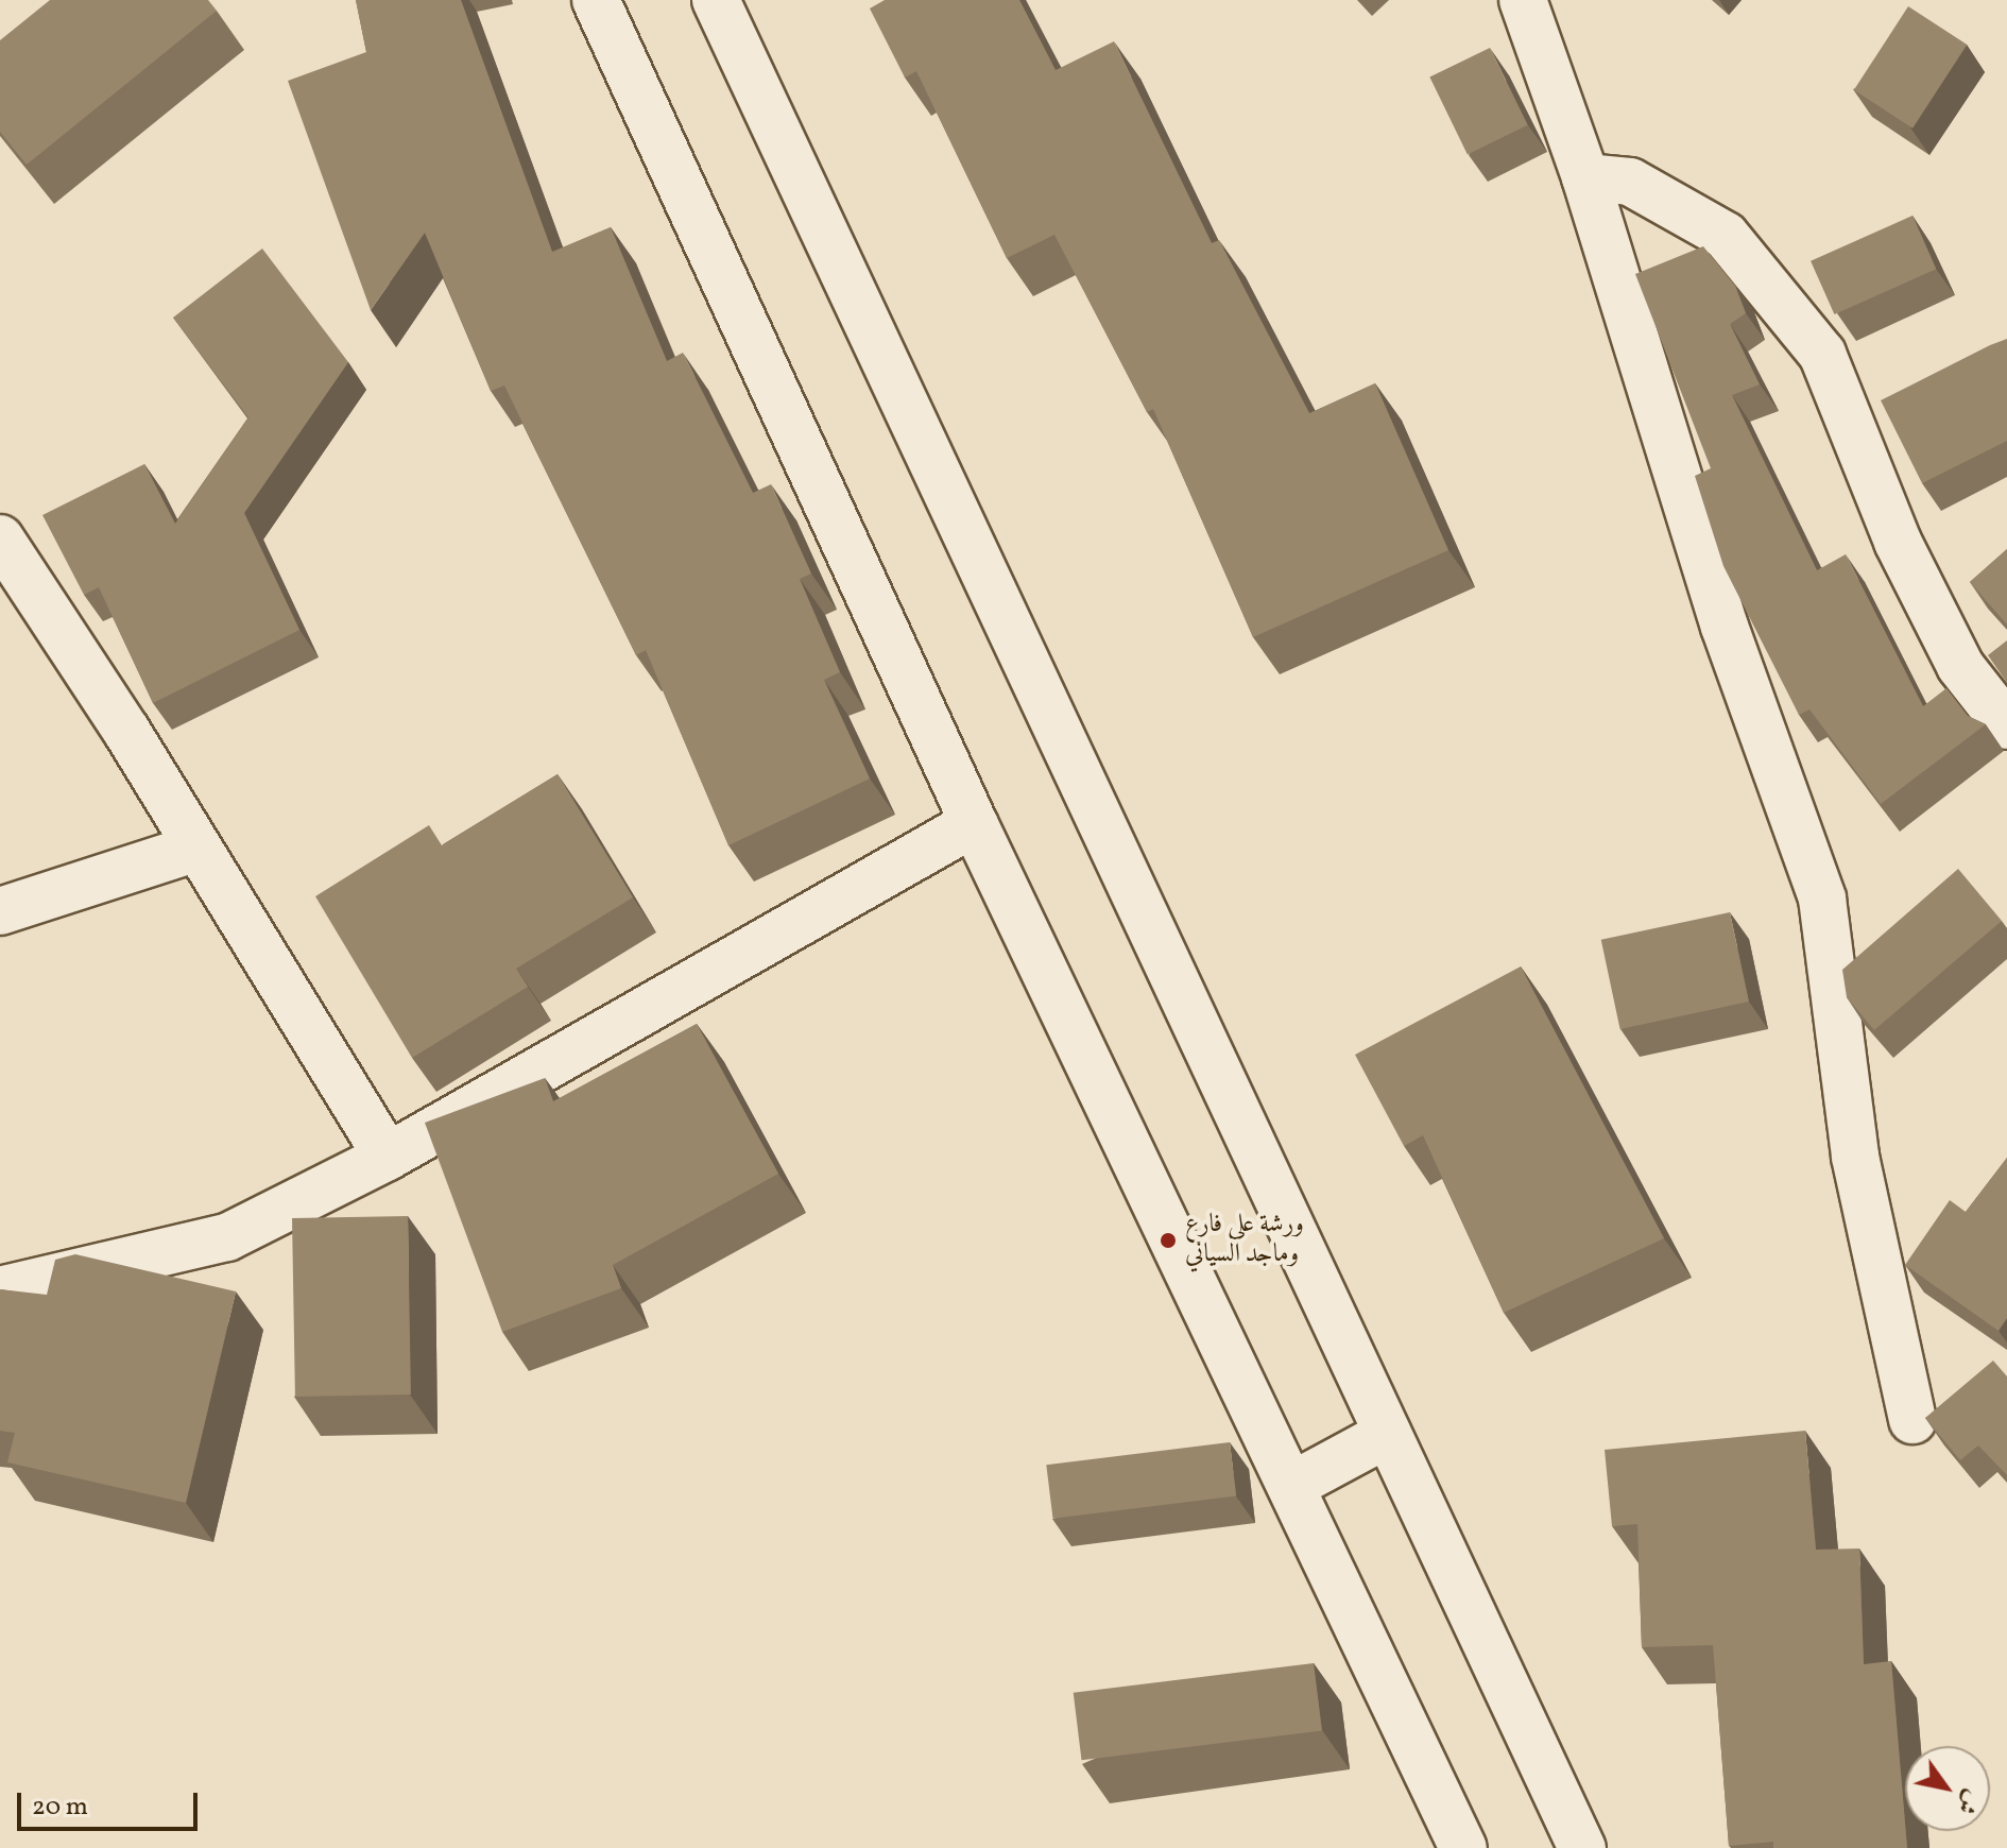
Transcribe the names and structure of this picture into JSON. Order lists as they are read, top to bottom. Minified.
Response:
{"places":["ورشة علي فارع وماجد السياني"],"scale_bar":"20 m","north":"bottom right"}
